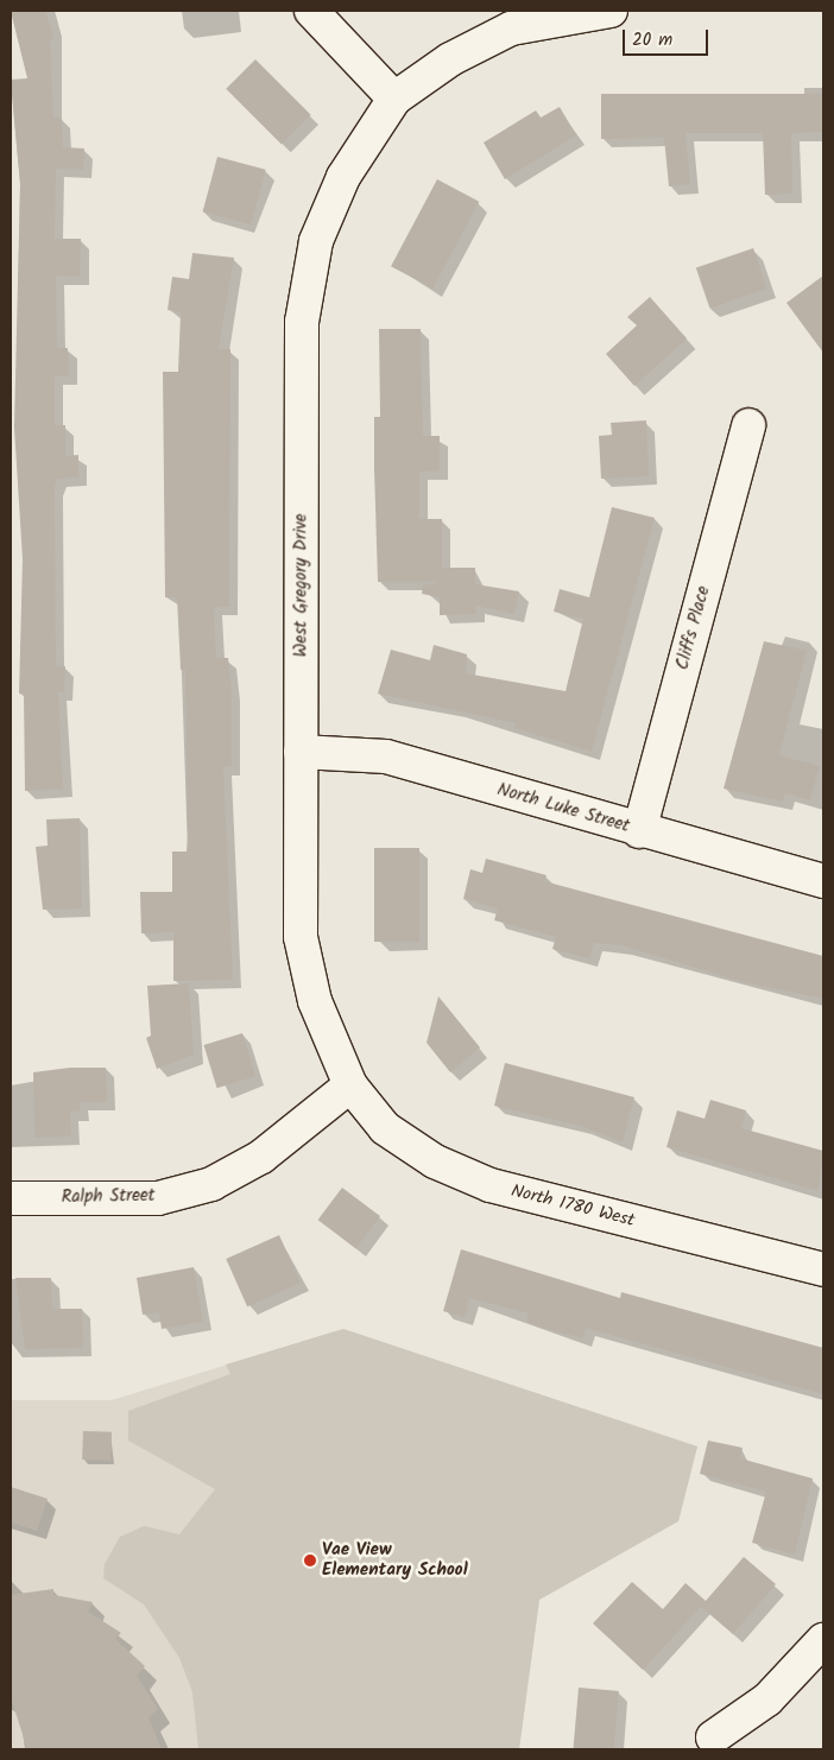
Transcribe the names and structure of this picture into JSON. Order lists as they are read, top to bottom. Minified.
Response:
{"streets":{"street":["West Gregory Drive","Cliffs Place","North Luke Street","Ralph Street","North 1780 West"]},"crossings":[["West Gregory Drive","North Luke Street"],["West Gregory Drive","Ralph Street"],["West Gregory Drive","North 1780 West"],["Cliffs Place","North Luke Street"],["Ralph Street","North 1780 West"]],"places":["Vae View Elementary School"],"scale_bar":"20 m"}
